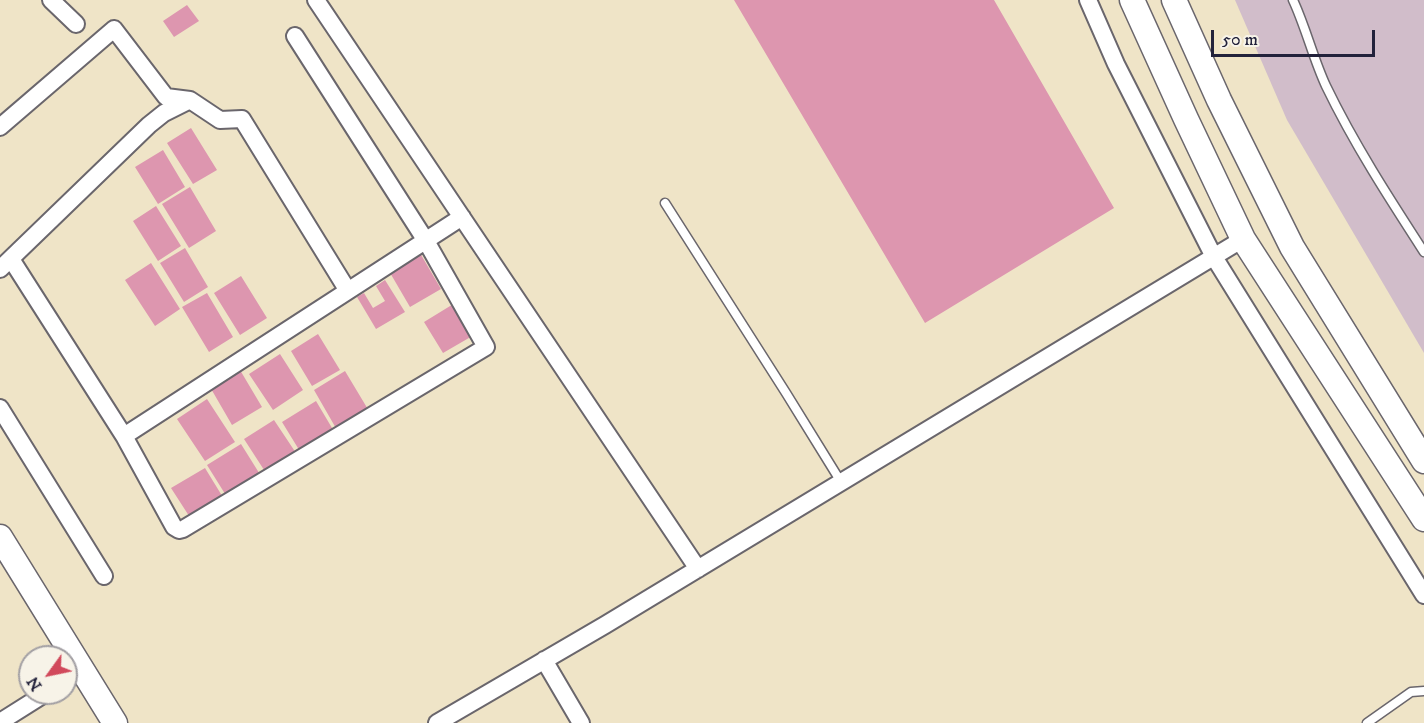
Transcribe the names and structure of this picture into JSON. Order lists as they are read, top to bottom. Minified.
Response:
{"scale_bar":"50 m","north":"bottom left"}
